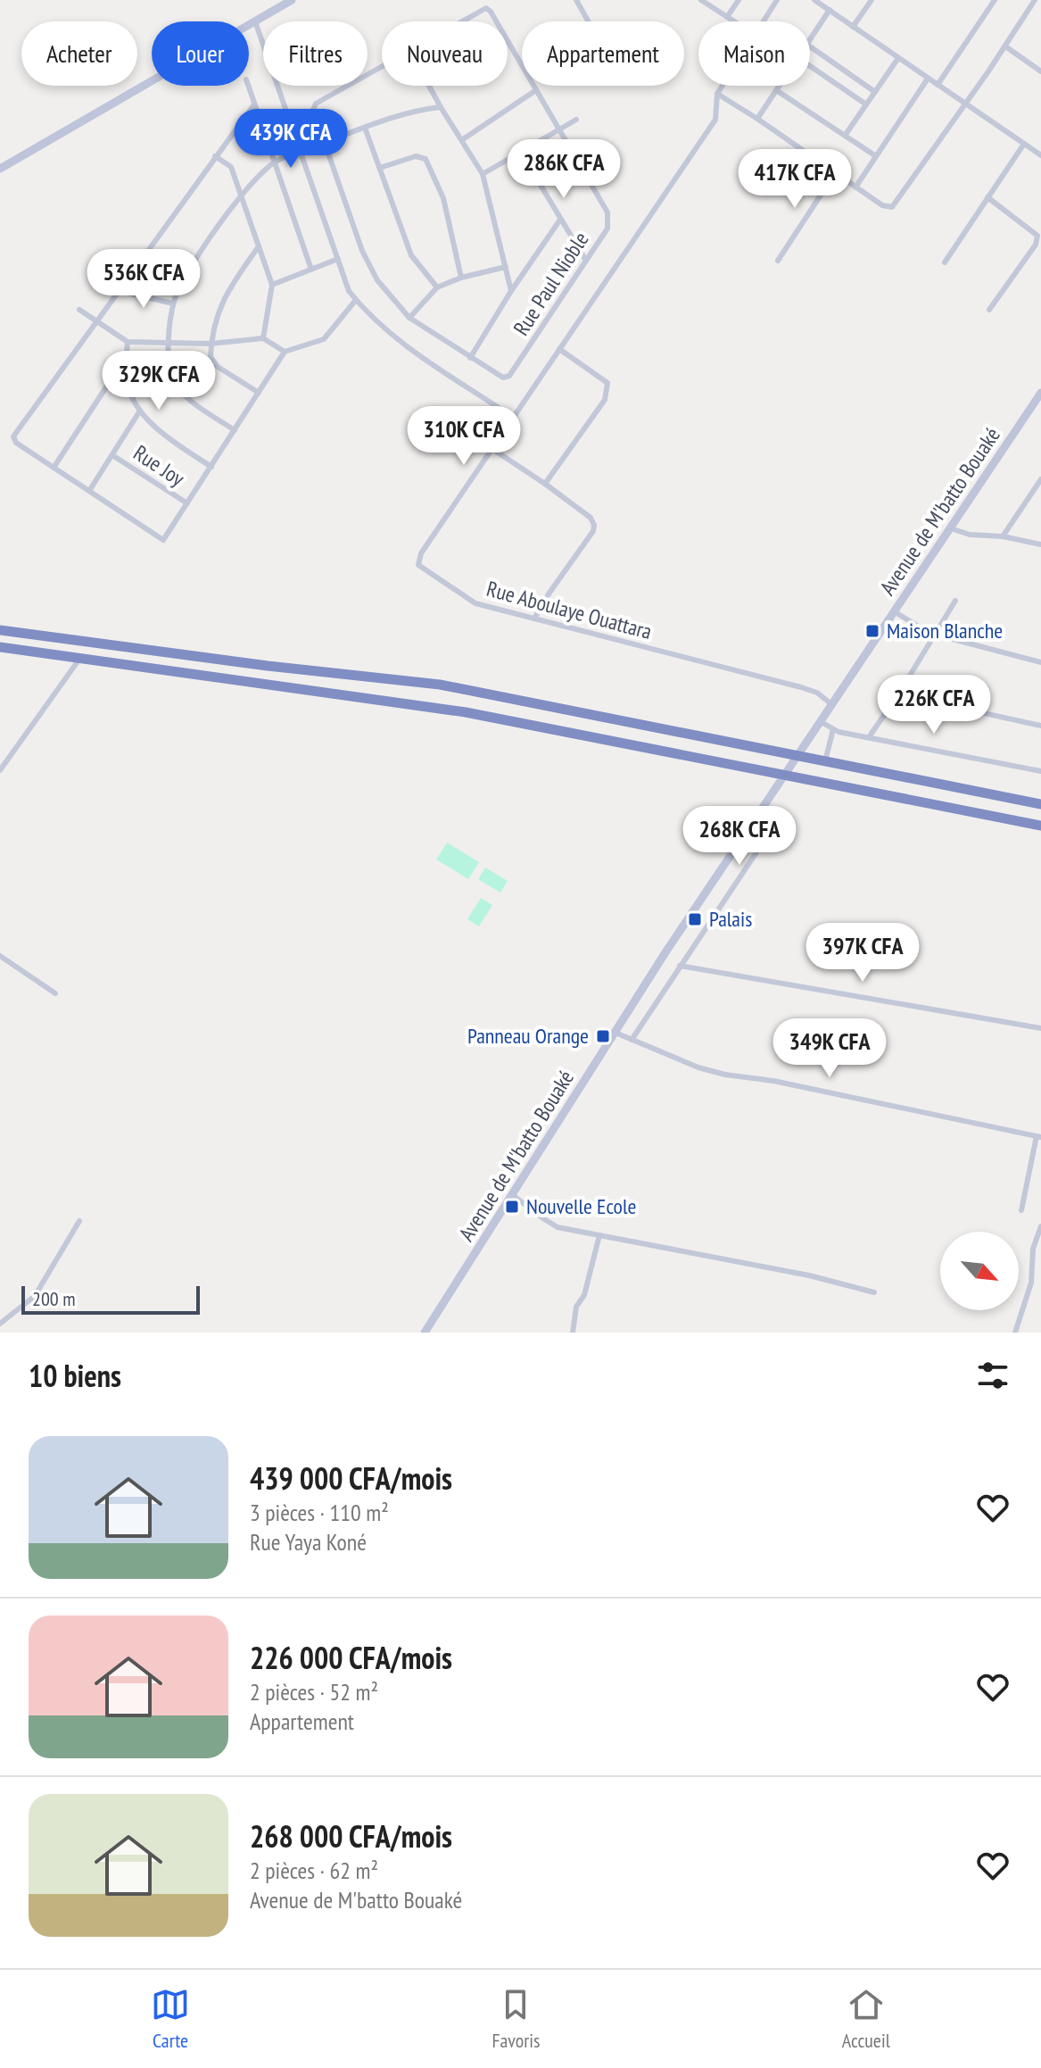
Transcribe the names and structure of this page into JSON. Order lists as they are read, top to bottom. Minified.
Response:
{"streets":{"street":["Rue Paul Nioble","Rue Joy","Avenue de M'batto Bouaké","Rue Aboulaye Ouattara"]},"crossings":[["Avenue de M'batto Bouaké","Rue Aboulaye Ouattara"]],"places":{"transit":["Maison Blanche","Palais","Panneau Orange","Nouvelle Ecole"]},"scale_bar":"200 m","north":"bottom right","page":{"chip":["Acheter","Louer","Filtres","Nouveau","Appartement","Maison"],"price":["439K CFA","286K CFA","417K CFA","536K CFA","329K CFA","310K CFA","226K CFA","268K CFA","397K CFA","349K CFA"],"scale":"200 m","heading":"10 biens","list":[{"name":"439 000 CFA/mois","note":"3 pièces · 110 m² · Rue Yaya Koné"},{"name":"226 000 CFA/mois","note":"2 pièces · 52 m² · Appartement"},{"name":"268 000 CFA/mois","note":"2 pièces · 62 m² · Avenue de M'batto Bouaké"}],"tabs":["Carte","Favoris","Accueil"]}}
